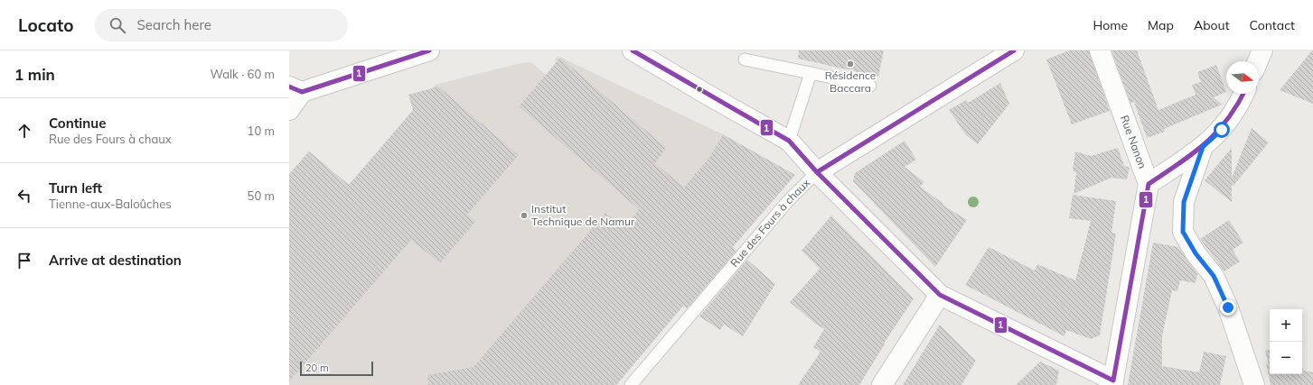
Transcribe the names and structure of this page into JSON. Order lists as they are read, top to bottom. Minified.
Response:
{"streets":{"street":["Rue Nanon","Rue des Fours à chaux"]},"places":["Résidence Baccara","Institut Technique de Namur"],"lines":["transit line 1"],"scale_bar":"20 m","north":"right","page":{"header":"Locato","search":"Search here","nav":["Home","Map","About","Contact"],"heading":["1 min","Walk · 60 m"],"list":[["Continue","Rue des Fours à chaux","10 m"],["Turn left","Tienne-aux-Baloûches","50 m"],"Arrive at destination"],"map_buttons":["+","−"],"scale":"20 m"}}
